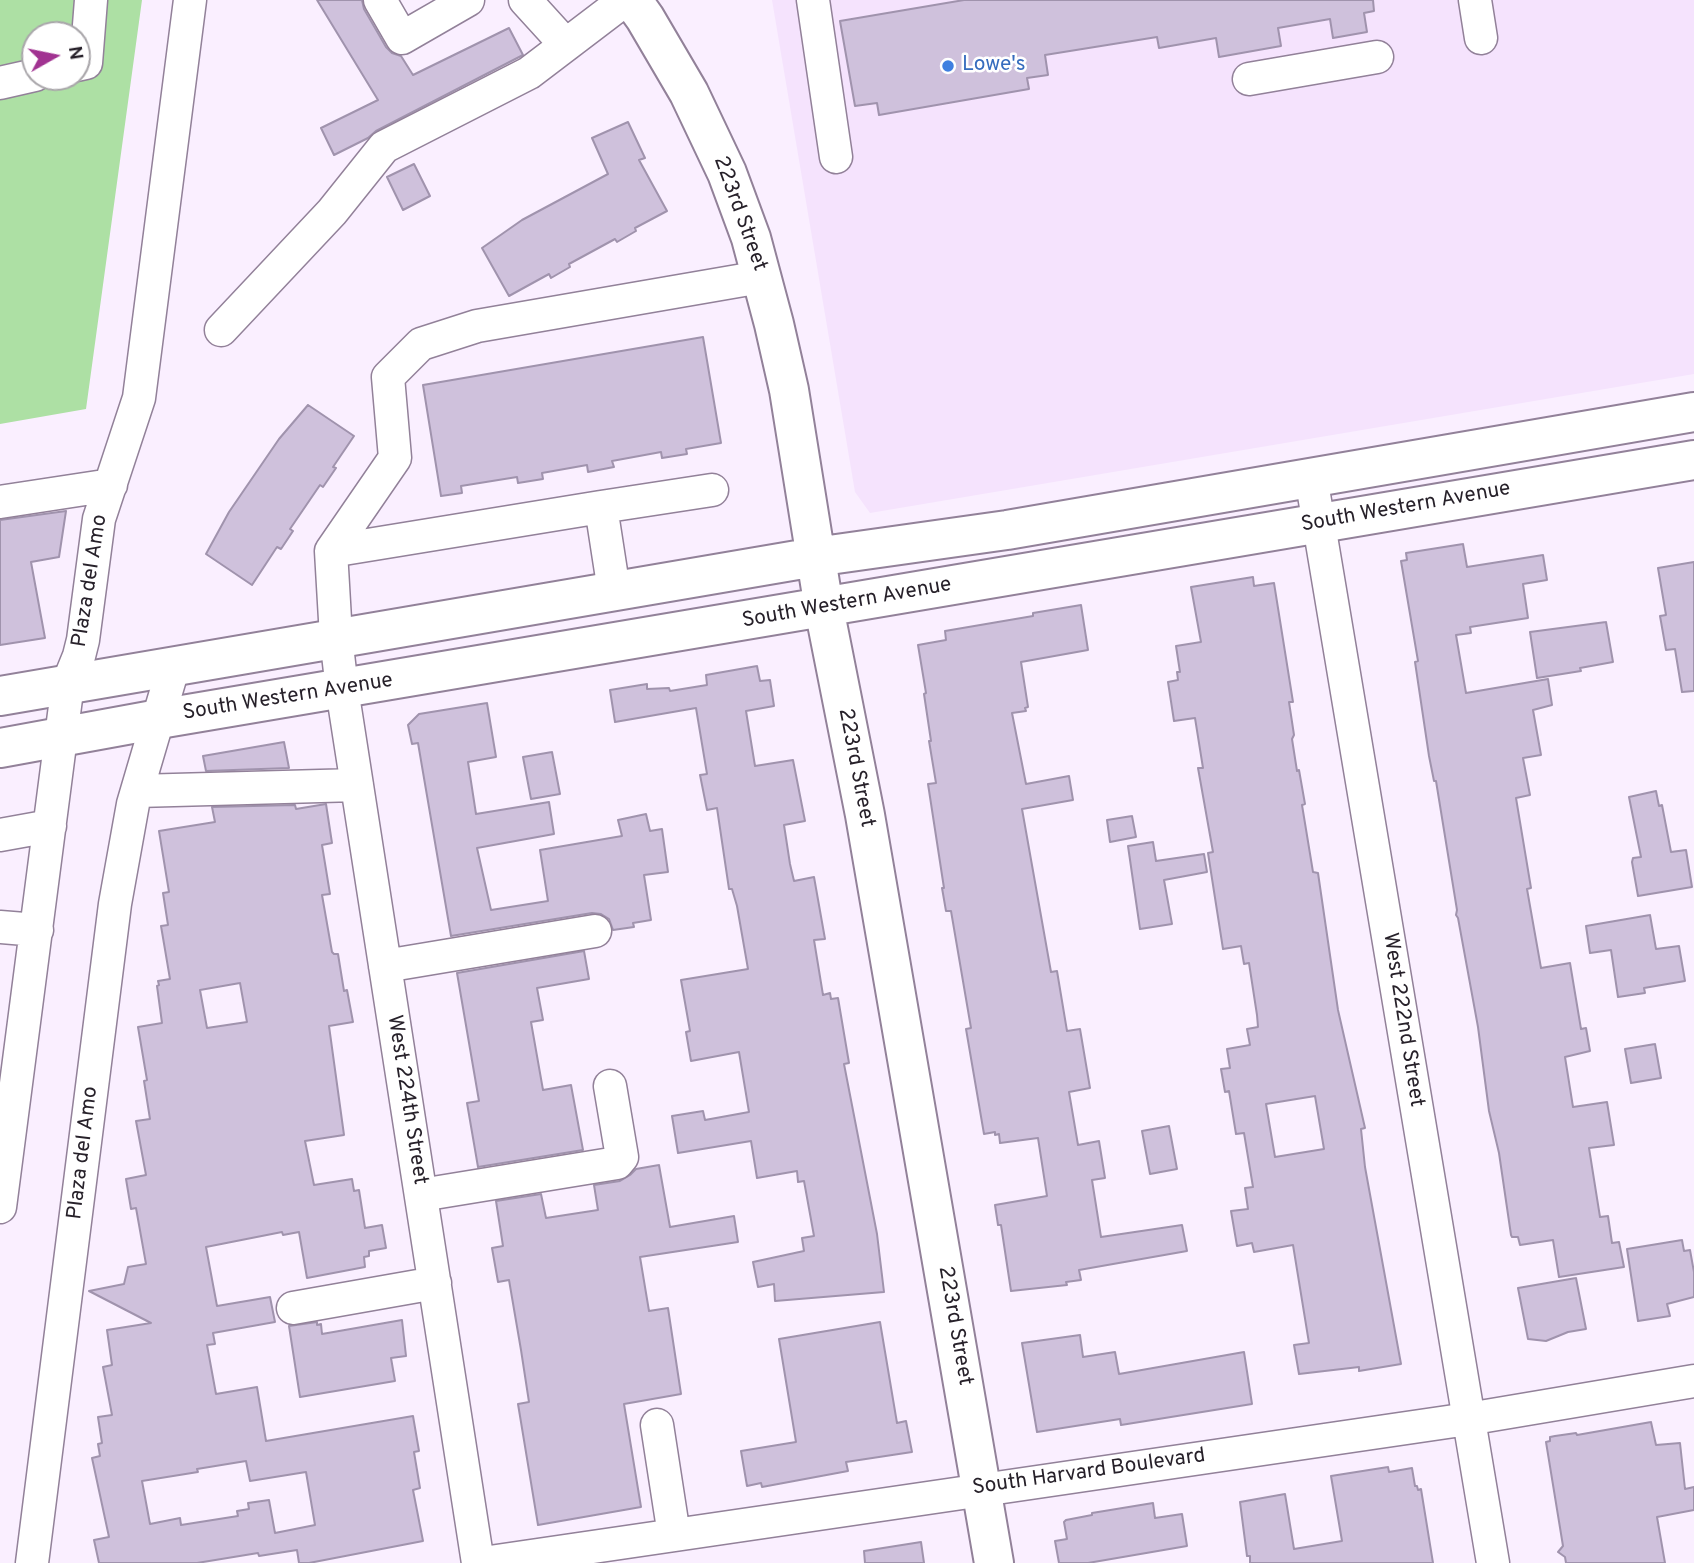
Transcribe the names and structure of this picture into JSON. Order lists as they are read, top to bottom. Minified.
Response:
{"streets":{"main road":["223rd Street","South Western Avenue"],"street":["Plaza del Amo","West 222nd Street","West 224th Street","South Harvard Boulevard"]},"crossings":[["223rd Street","South Western Avenue"],["223rd Street","South Harvard Boulevard"],["South Western Avenue","Plaza del Amo"],["South Western Avenue","West 222nd Street"],["South Western Avenue","West 224th Street"],["West 222nd Street","South Harvard Boulevard"],["West 224th Street","South Harvard Boulevard"]],"places":["Lowe's"],"north":"right"}
